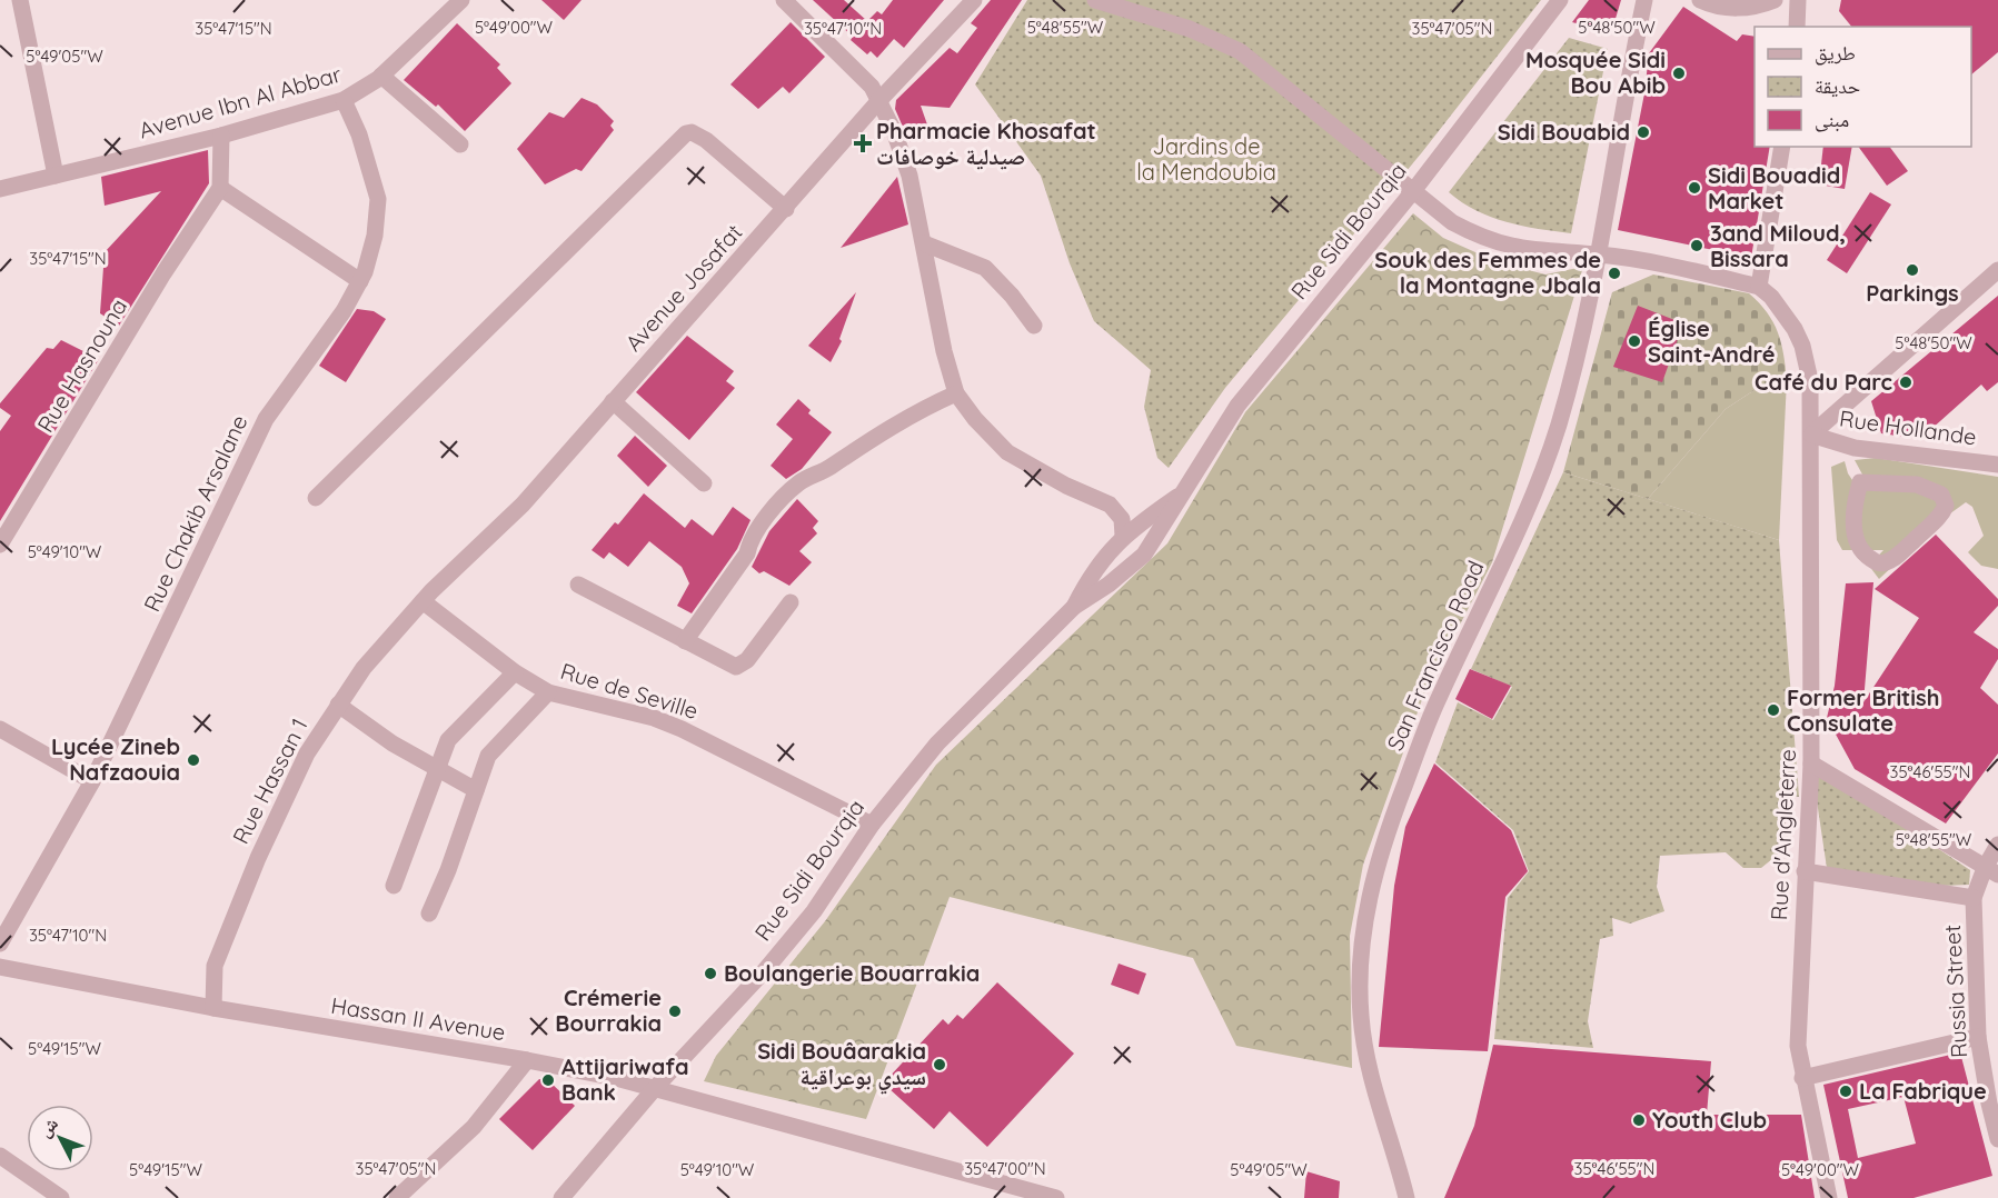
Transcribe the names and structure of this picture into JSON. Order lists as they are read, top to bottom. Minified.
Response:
{"streets":{"street":["Avenue Ibn Al Abbar","Rue Sidi Bourqia","Avenue Josafat","Rue Hasnouna","Rue Hollande","Rue Chakib Arsalane","San Francisco Road","Rue de Seville","Rue Hassan 1","Rue d'Angleterre","Russia Street","Hassan II Avenue"]},"crossings":[["Avenue Ibn Al Abbar","Rue Chakib Arsalane"],["Rue Sidi Bourqia","Rue de Seville"],["Rue Sidi Bourqia","Hassan II Avenue"],["Avenue Josafat","Rue de Seville"],["Avenue Josafat","Rue Hassan 1"],["Rue Hollande","Rue d'Angleterre"],["Rue de Seville","Rue Hassan 1"],["Rue Hassan 1","Hassan II Avenue"]],"parks":["Jardins de la Mendoubia"],"places":{"other":["Mosquée Sidi Bou Abib","Sidi Bouabid","Sidi Bouadid Market","3and Miloud, Bissara","Parkings","Souk des Femmes de la Montagne Jbala","Église Saint-André","Café du Parc","Former British Consulate","Lycée Zineb Nafzaouia","Boulangerie Bouarrakia","Crémerie Bourrakia","Sidi Bouâarakia سيدي بوعراقية","Attijariwafa Bank","La Fabrique","Youth Club"],"health":["Pharmacie Khosafat صيدلية خوصافات"]},"legend":["طريق","حديقة","مبنى"],"north":"top left","coordinates":["5°49'00\"W","5°48'55\"W","5°48'50\"W","35°47'15\"N","35°47'10\"N","35°47'05\"N","5°49'05\"W","5°49'10\"W","35°46'55\"N","5°49'15\"W","35°47'00\"N"]}
